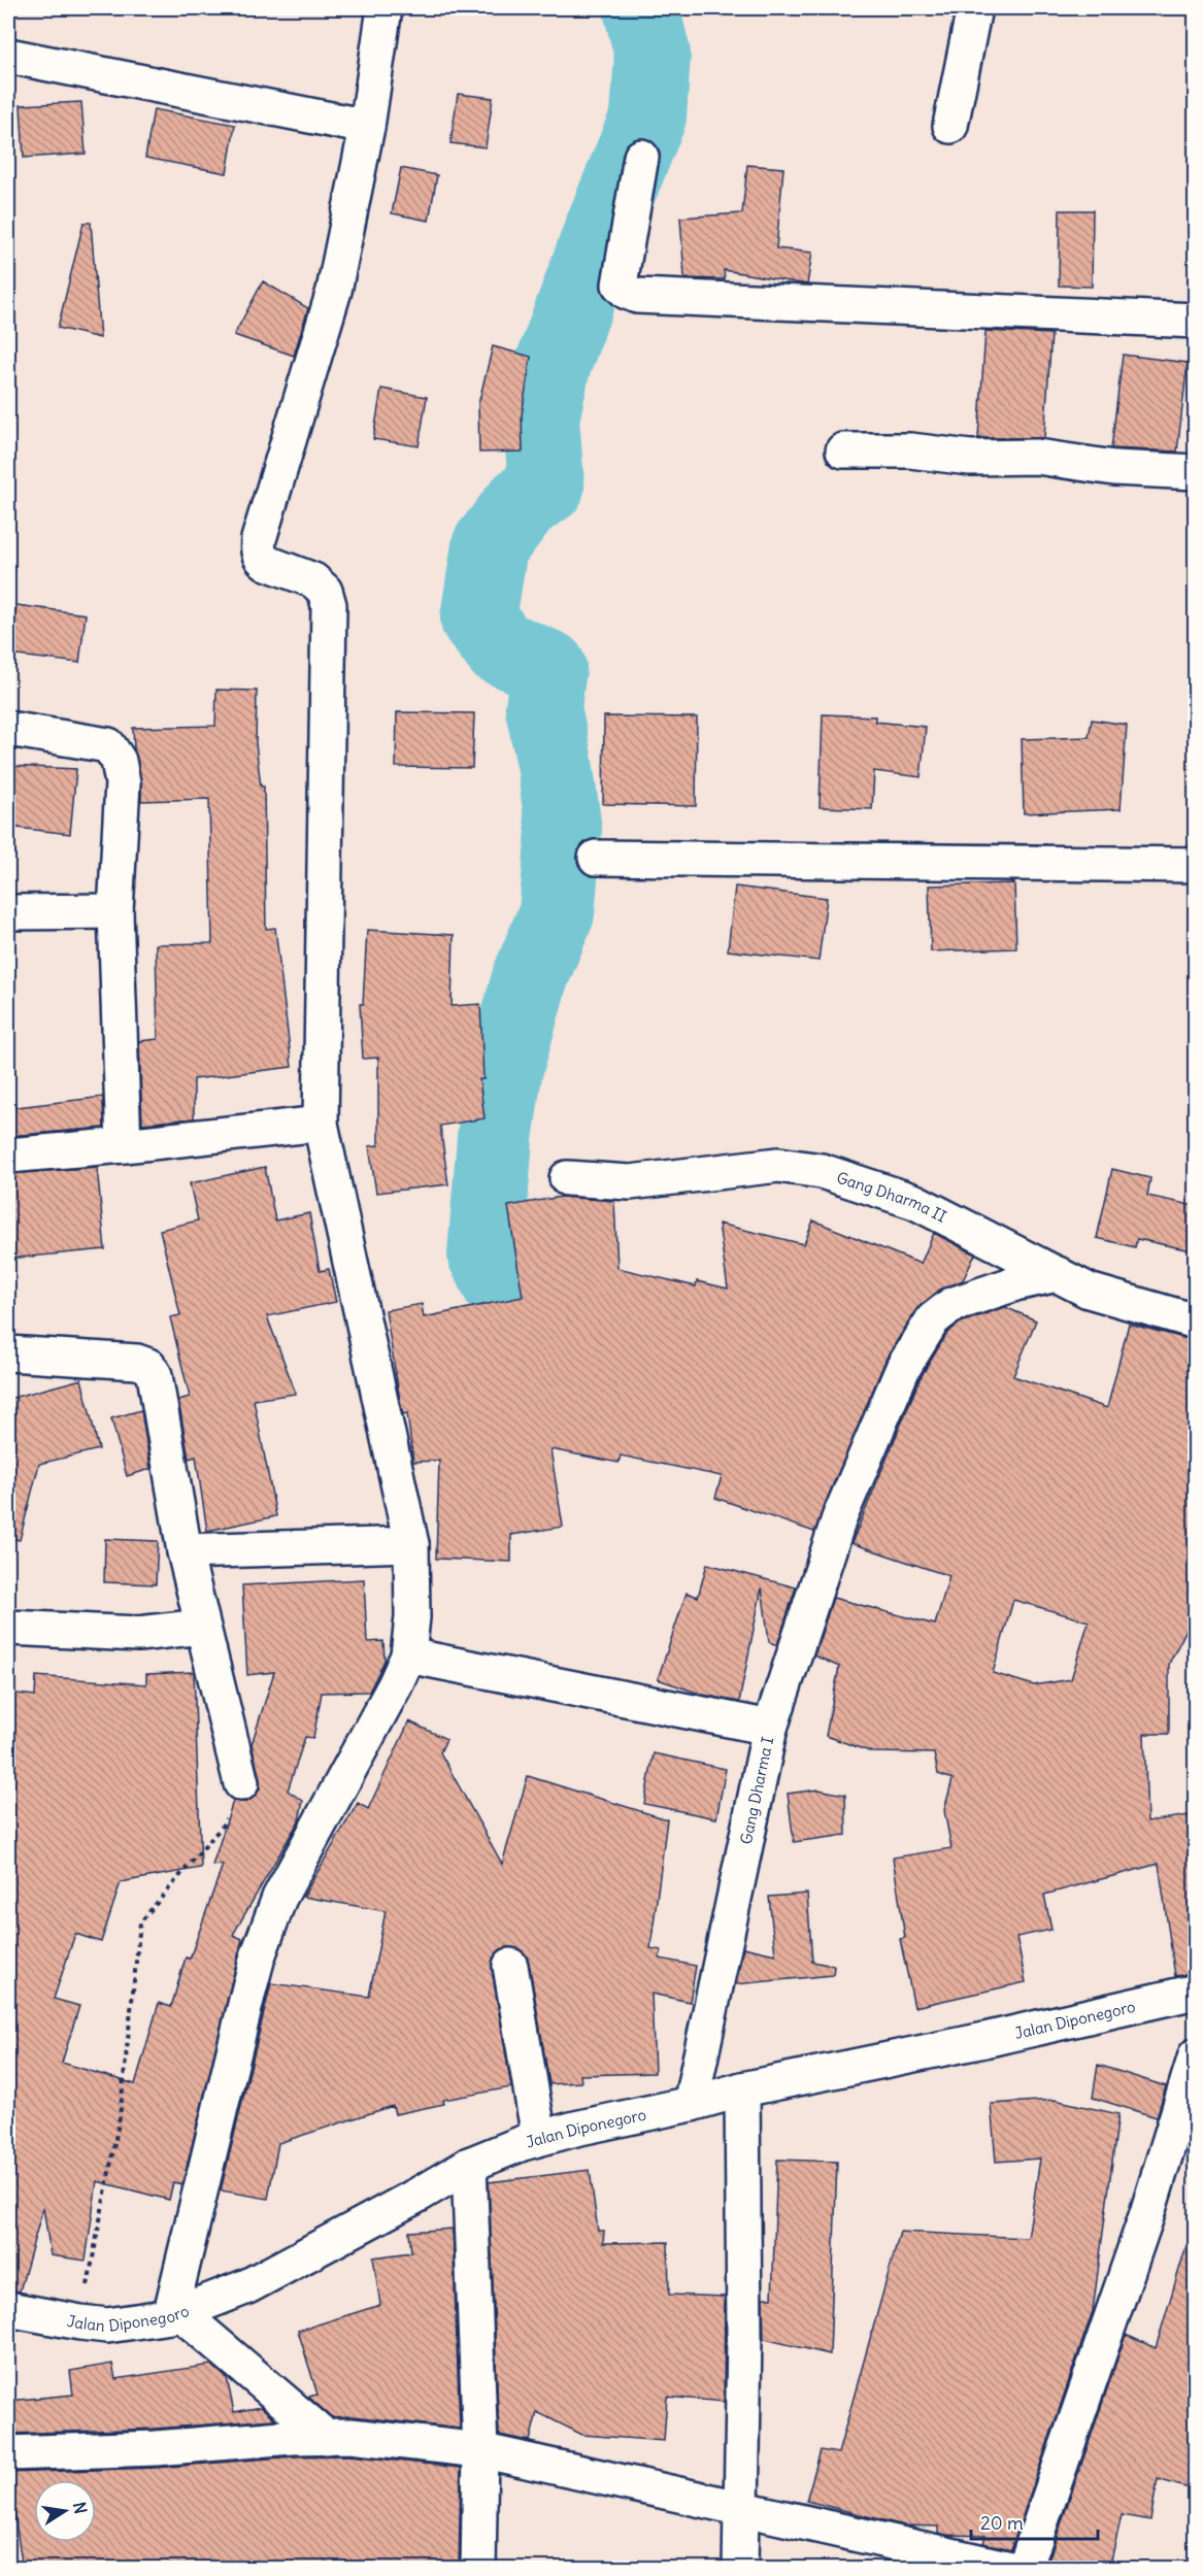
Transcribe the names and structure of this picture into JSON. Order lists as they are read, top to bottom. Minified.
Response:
{"streets":{"street":["Gang Dharma II","Gang Dharma I","Jalan Diponegoro"]},"crossings":[["Gang Dharma I","Jalan Diponegoro"]],"scale_bar":"20 m","north":"right"}
